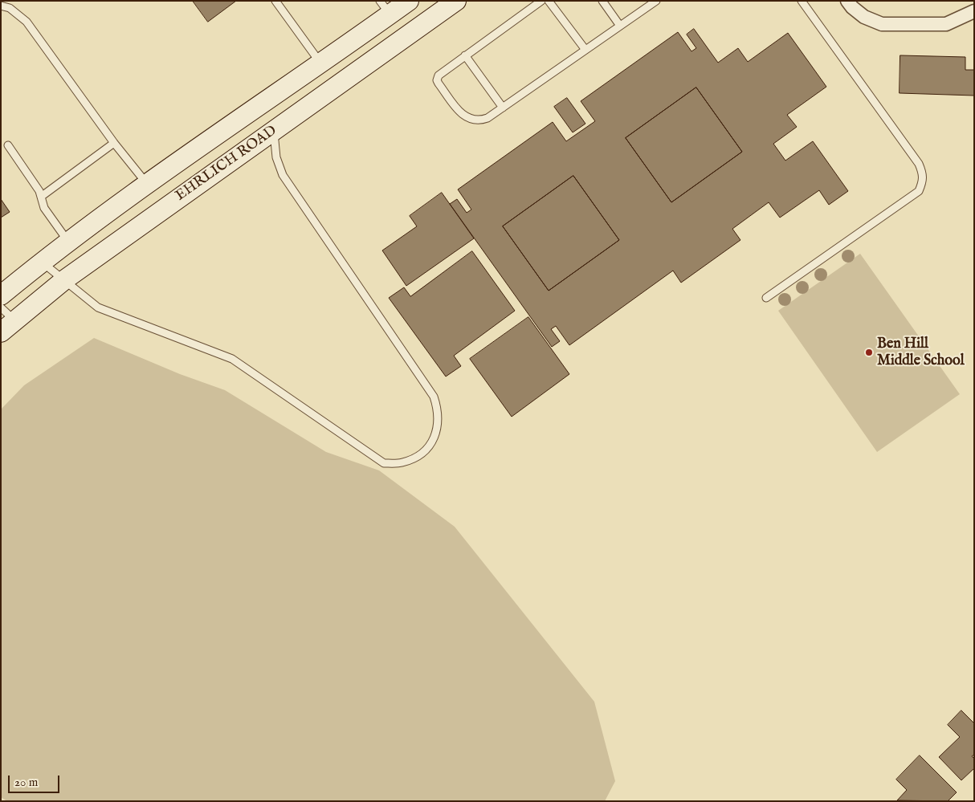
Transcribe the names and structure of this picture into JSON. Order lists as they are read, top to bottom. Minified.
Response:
{"streets":{"main road":["EHRLICH ROAD"]},"places":["Ben Hill Middle School"],"scale_bar":"20 m"}
